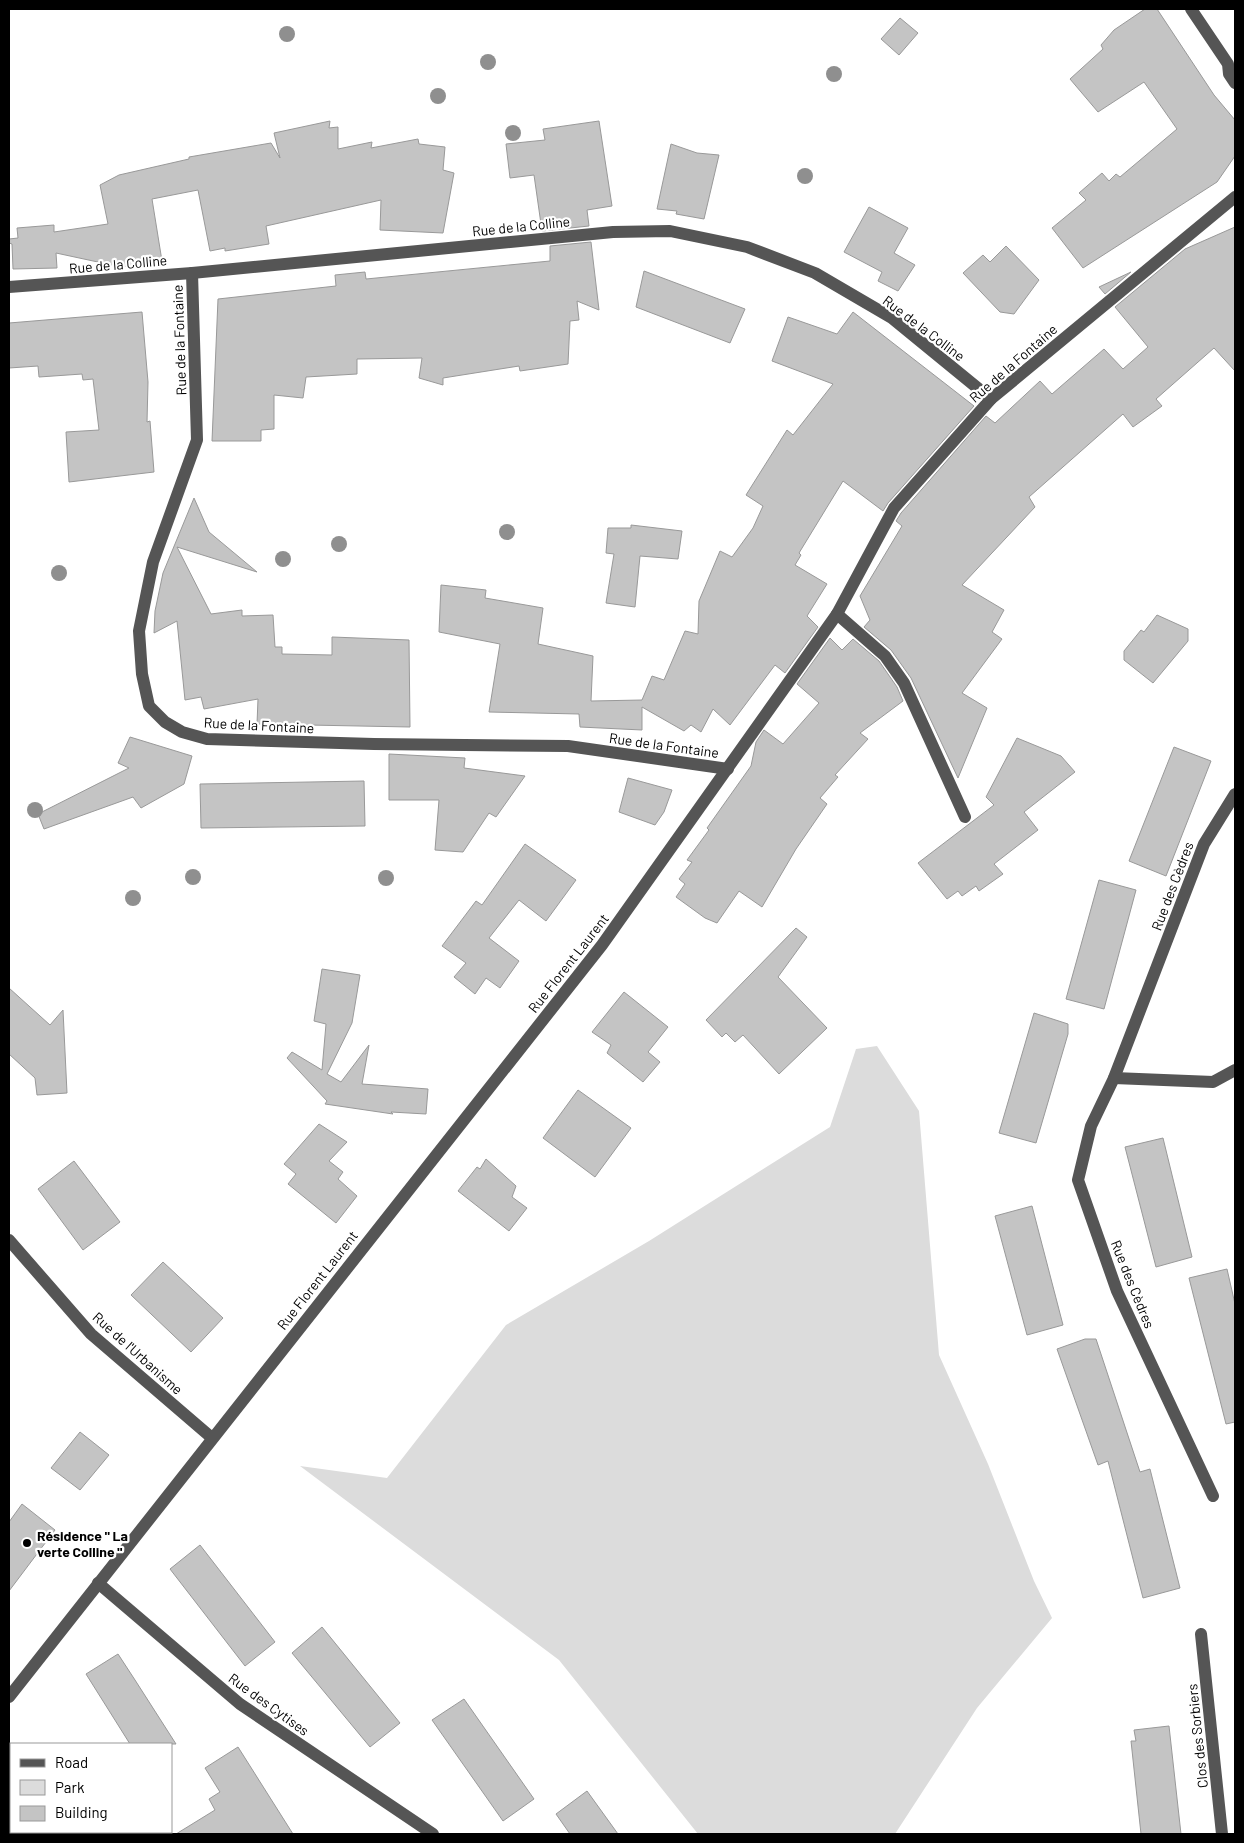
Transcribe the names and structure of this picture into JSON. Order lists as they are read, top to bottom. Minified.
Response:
{"streets":{"street":["Rue de la Colline","Rue de la Fontaine","Rue des Cèdres","Rue Florent Laurent","Rue de l'Urbanisme","Rue des Cytises","Clos des Sorbiers"]},"crossings":[["Rue de la Colline","Rue de la Fontaine"],["Rue de la Fontaine","Rue Florent Laurent"],["Rue Florent Laurent","Rue de l'Urbanisme"],["Rue Florent Laurent","Rue des Cytises"]],"places":["Résidence \" La verte Colline \""],"legend":["Road","Park","Building"]}
